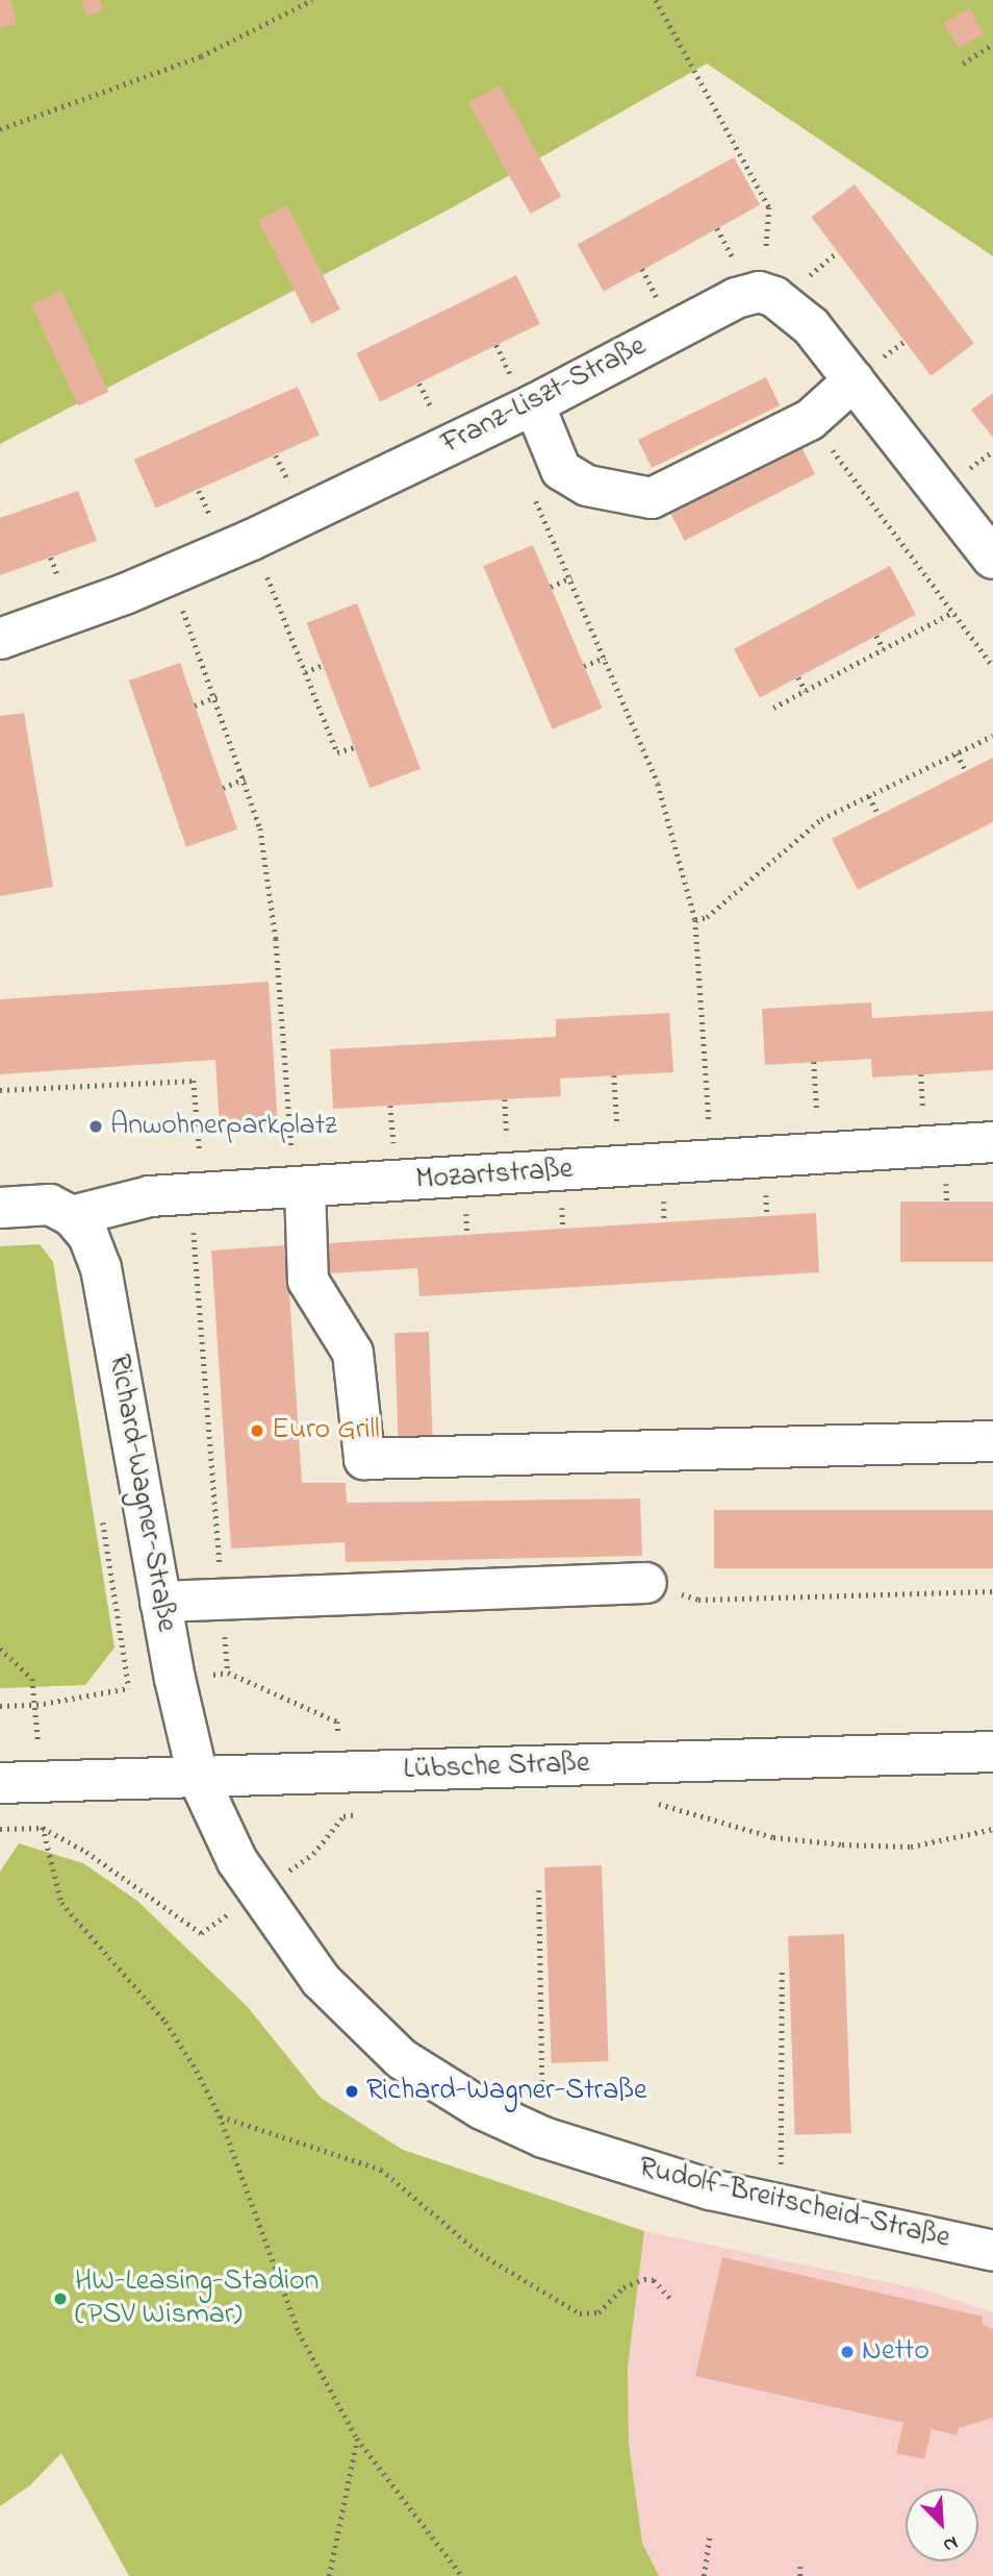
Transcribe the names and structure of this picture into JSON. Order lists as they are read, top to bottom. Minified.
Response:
{"streets":{"street":["Franz-Liszt-Straße","Mozartstraße","Richard-Wagner-Straße","Lübsche Straße","Rudolf-Breitscheid-Straße"]},"crossings":[["Mozartstraße","Richard-Wagner-Straße"],["Richard-Wagner-Straße","Lübsche Straße"],["Richard-Wagner-Straße","Rudolf-Breitscheid-Straße"],["Lübsche Straße","Rudolf-Breitscheid-Straße"]],"places":["Anwohnerparkplatz","Euro Grill","Richard-Wagner-Straße","HW-Leasing-Stadion (PSV Wismar)","Netto"],"north":"bottom right"}
